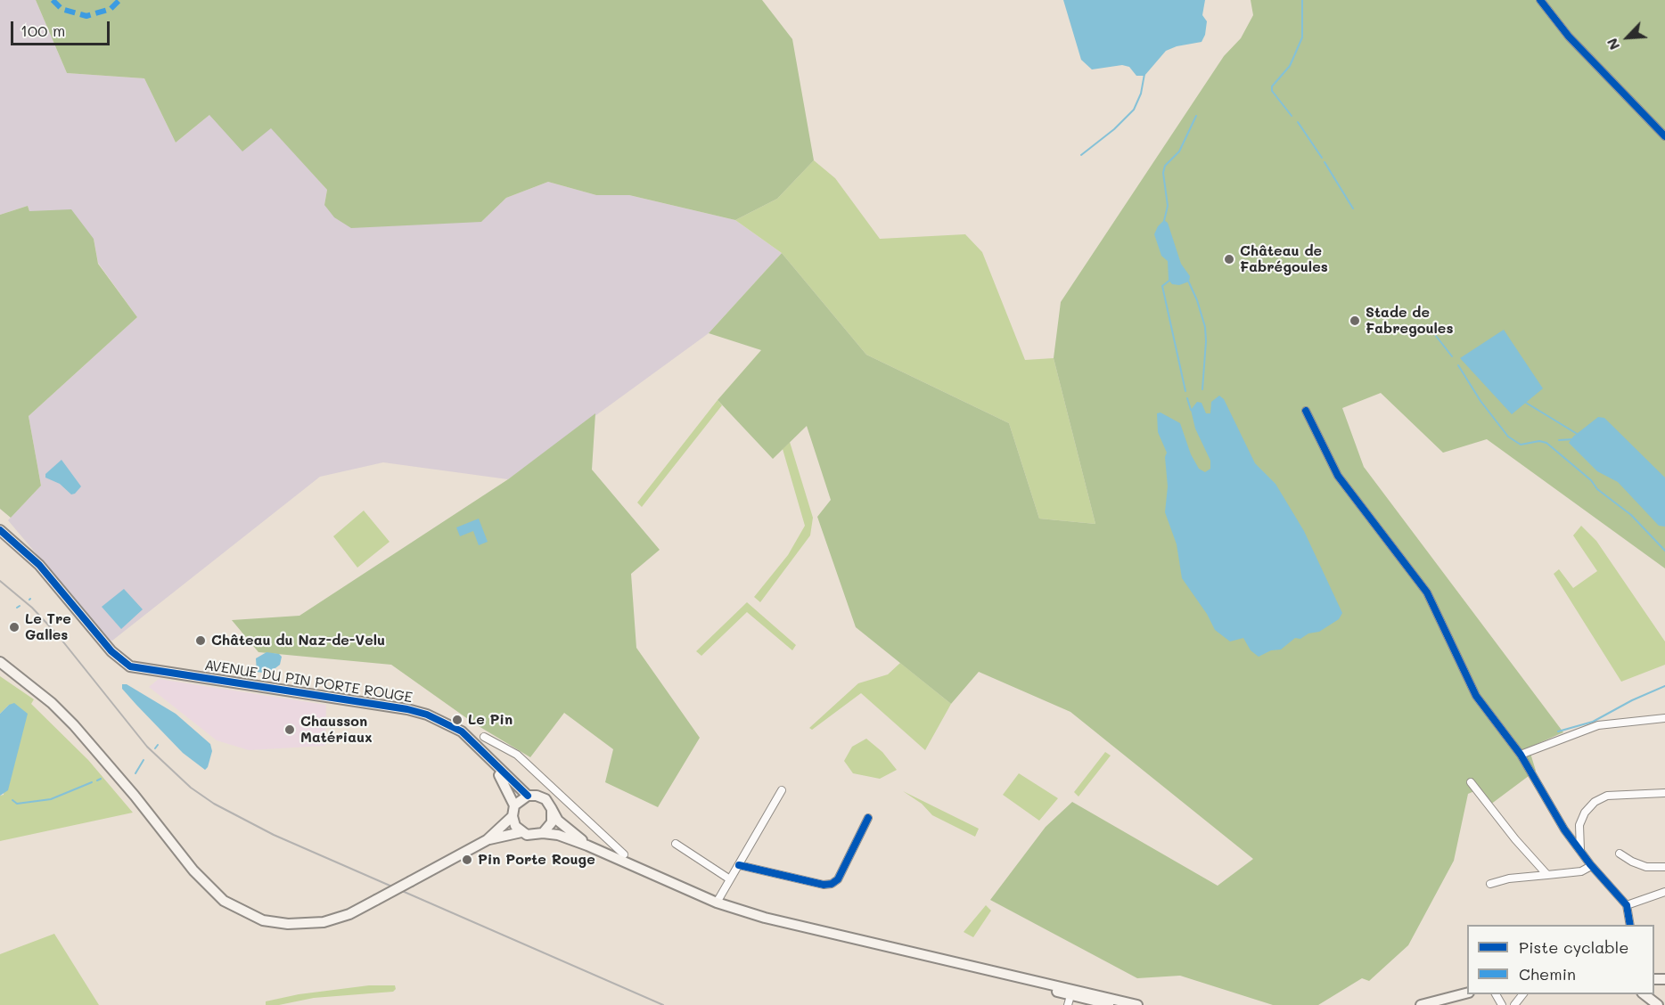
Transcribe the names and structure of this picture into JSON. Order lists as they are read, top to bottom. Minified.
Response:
{"streets":{"main road":["AVENUE DU PIN PORTE ROUGE"]},"places":["Château de Fabrégoules","Stade de Fabregoules","Le Tre Galles","Château du Naz-de-Velu","Le Pin","Chausson Matériaux","Pin Porte Rouge"],"legend":["Piste cyclable","Chemin"],"scale_bar":"100 m","north":"bottom left"}
